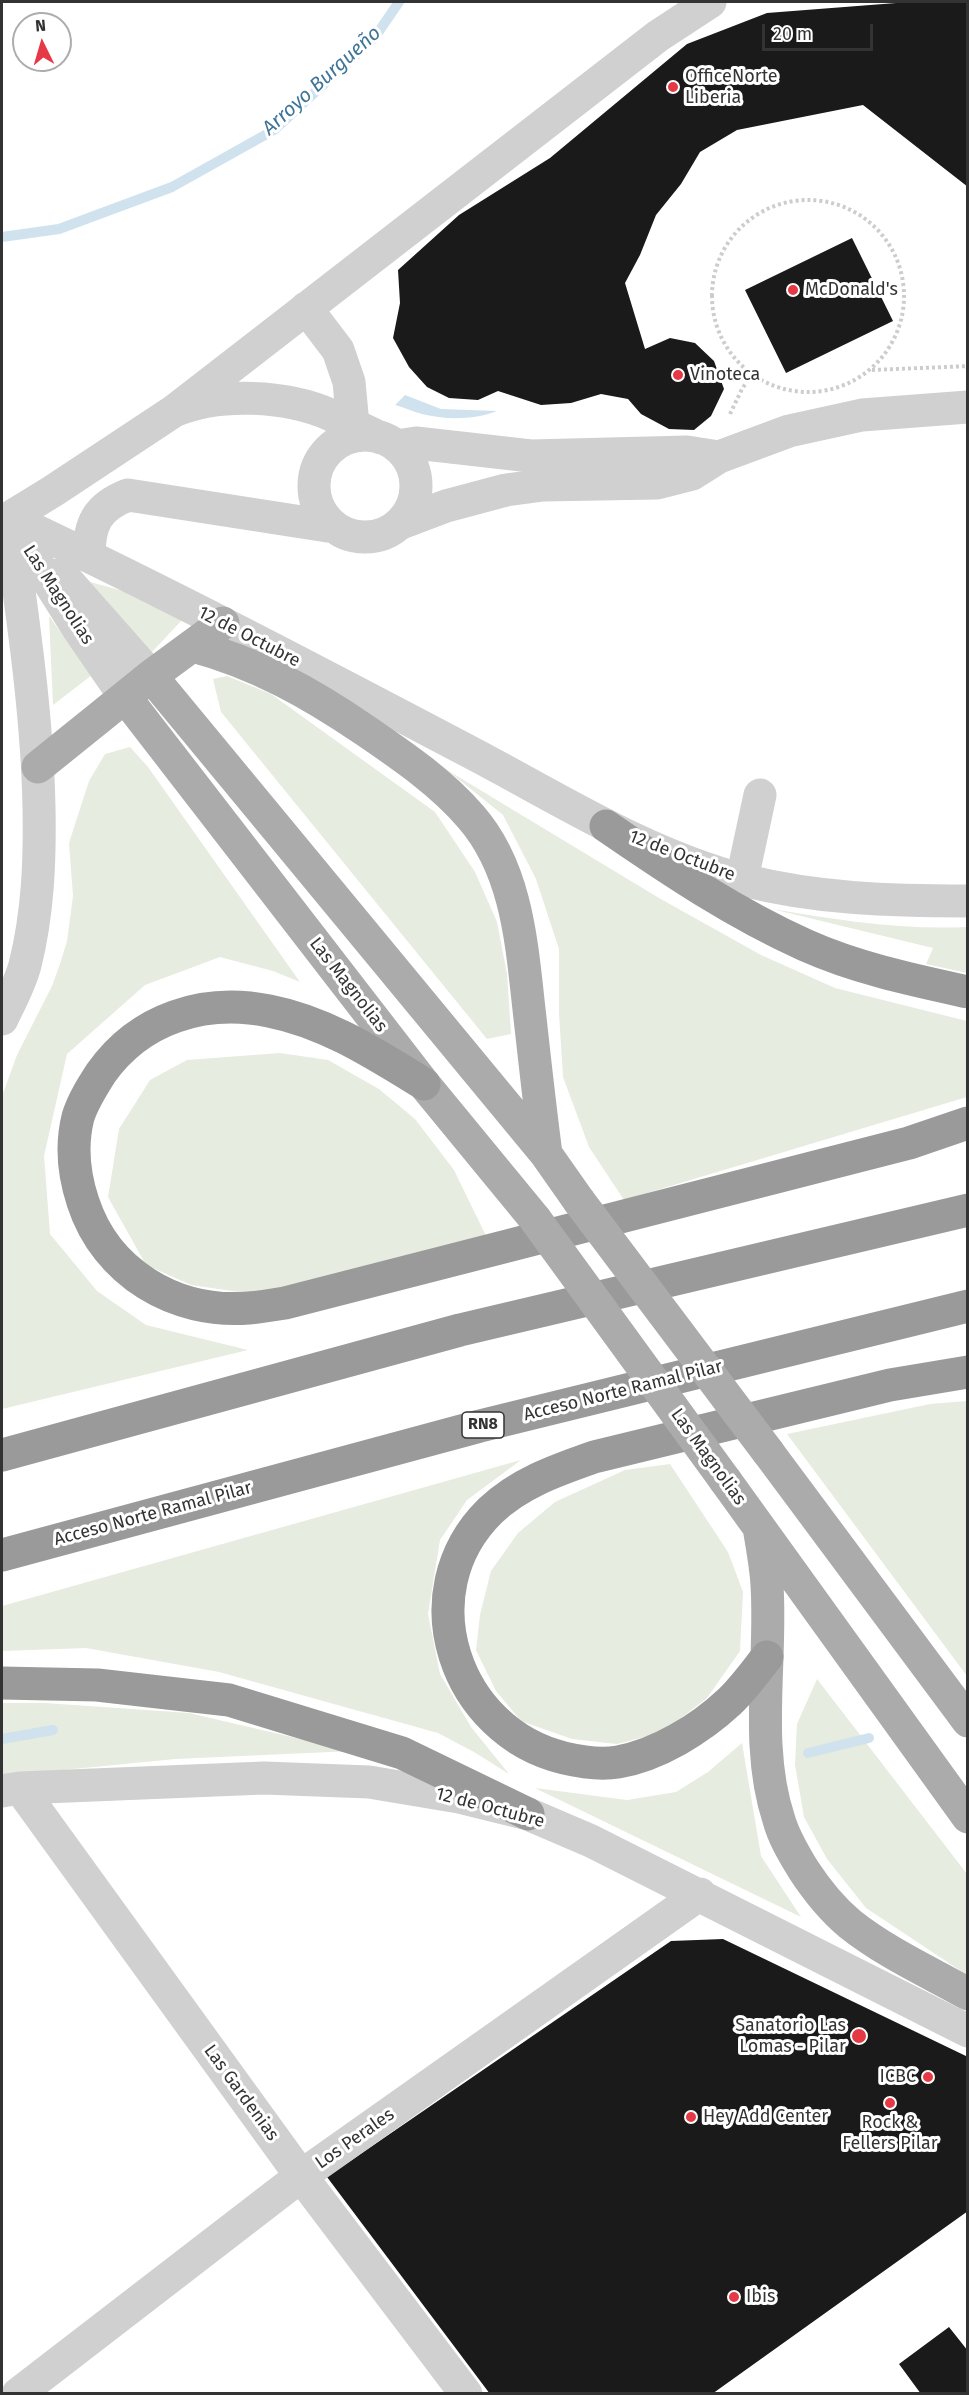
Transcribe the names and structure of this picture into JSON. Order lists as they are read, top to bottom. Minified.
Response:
{"streets":{"highway":["Acceso Norte Ramal Pilar","RN8"],"main road":["Las Magnolias"],"street":["12 de Octubre","Las Gardenias","Los Perales"]},"crossings":[["Las Magnolias","12 de Octubre"],["12 de Octubre","Las Gardenias"],["12 de Octubre","Los Perales"],["Las Gardenias","Los Perales"]],"water":["Arroyo Burgueño"],"places":["OfficeNorte Liberia","McDonald's","Vinoteca","Sanatorio Las Lomas - Pilar","ICBC","Rock & Fellers Pilar","Hey Add Center","Ibis"],"scale_bar":"20 m","north":"top"}
